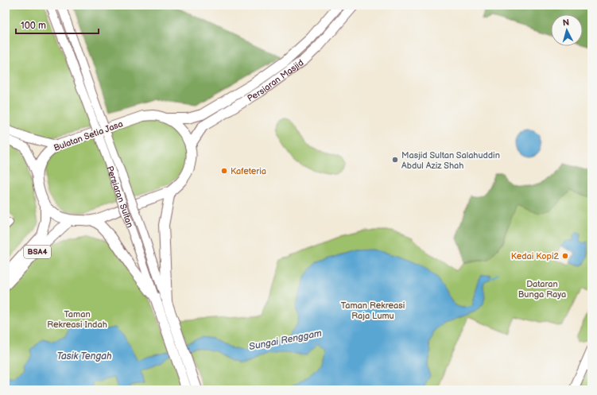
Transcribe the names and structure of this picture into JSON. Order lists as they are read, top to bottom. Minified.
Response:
{"streets":{"main road":["Persiaran Masjid","Bulatan Setia Jasa","Persiaran Sultan","BSA4"]},"crossings":[["Persiaran Masjid","Bulatan Setia Jasa"],["Bulatan Setia Jasa","BSA4"]],"water":["Sungai Renggam","Tasik Tengah"],"parks":["Dataran Bunga Raya","Taman Rekreasi Raja Lumu","Taman Rekreasi Indah"],"places":["Masjid Sultan Salahuddin Abdul Aziz Shah","Kafeteria","Kedai Kopi2"],"scale_bar":"100 m","north":"top"}
